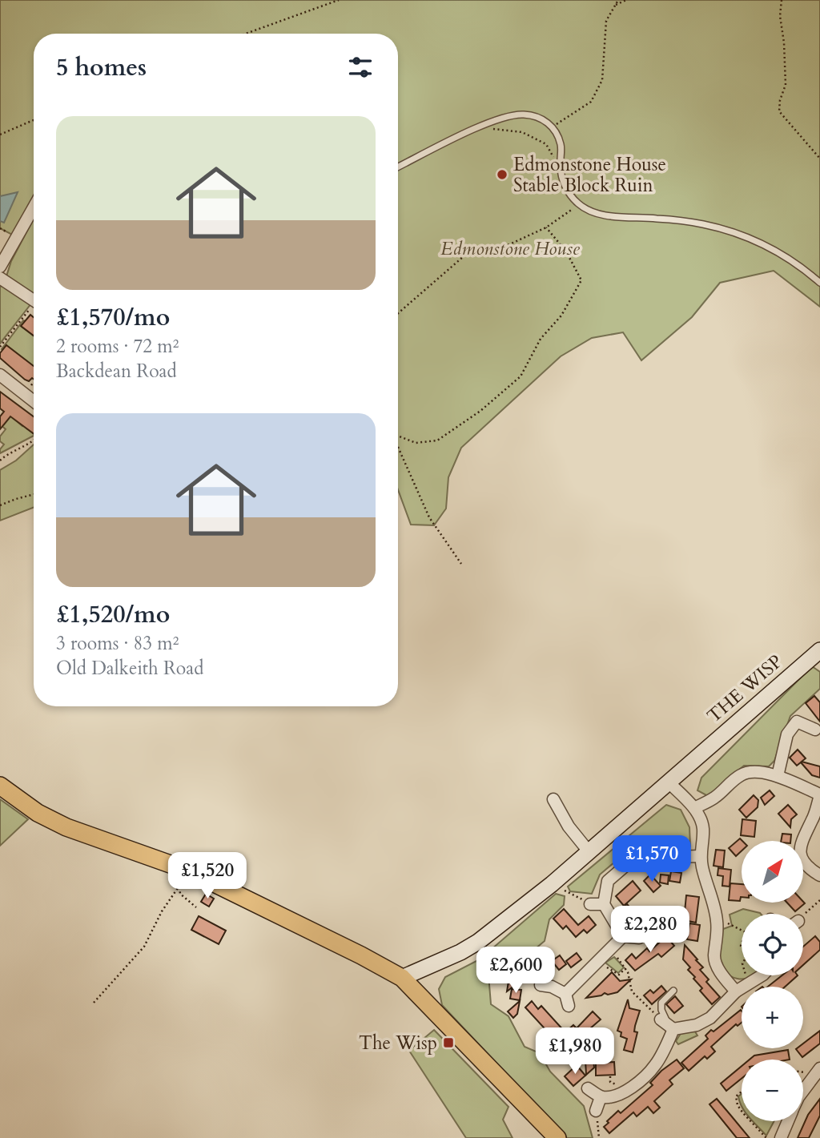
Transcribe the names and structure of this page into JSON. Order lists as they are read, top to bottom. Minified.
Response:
{"streets":{"street":["THE WISP"]},"parks":["Edmonstone House"],"places":{"other":["Edmonstone House Stable Block Ruin"],"transit":["The Wisp"]},"north":"top right","page":{"heading":"5 homes","list":[{"name":"£1,570/mo","note":"2 rooms · 72 m² · Backdean Road"},{"name":"£1,520/mo","note":"3 rooms · 83 m² · Old Dalkeith Road"}],"price":["£1,570","£1,520","£2,280","£2,600","£1,980"],"map_buttons":["+","−"]}}
